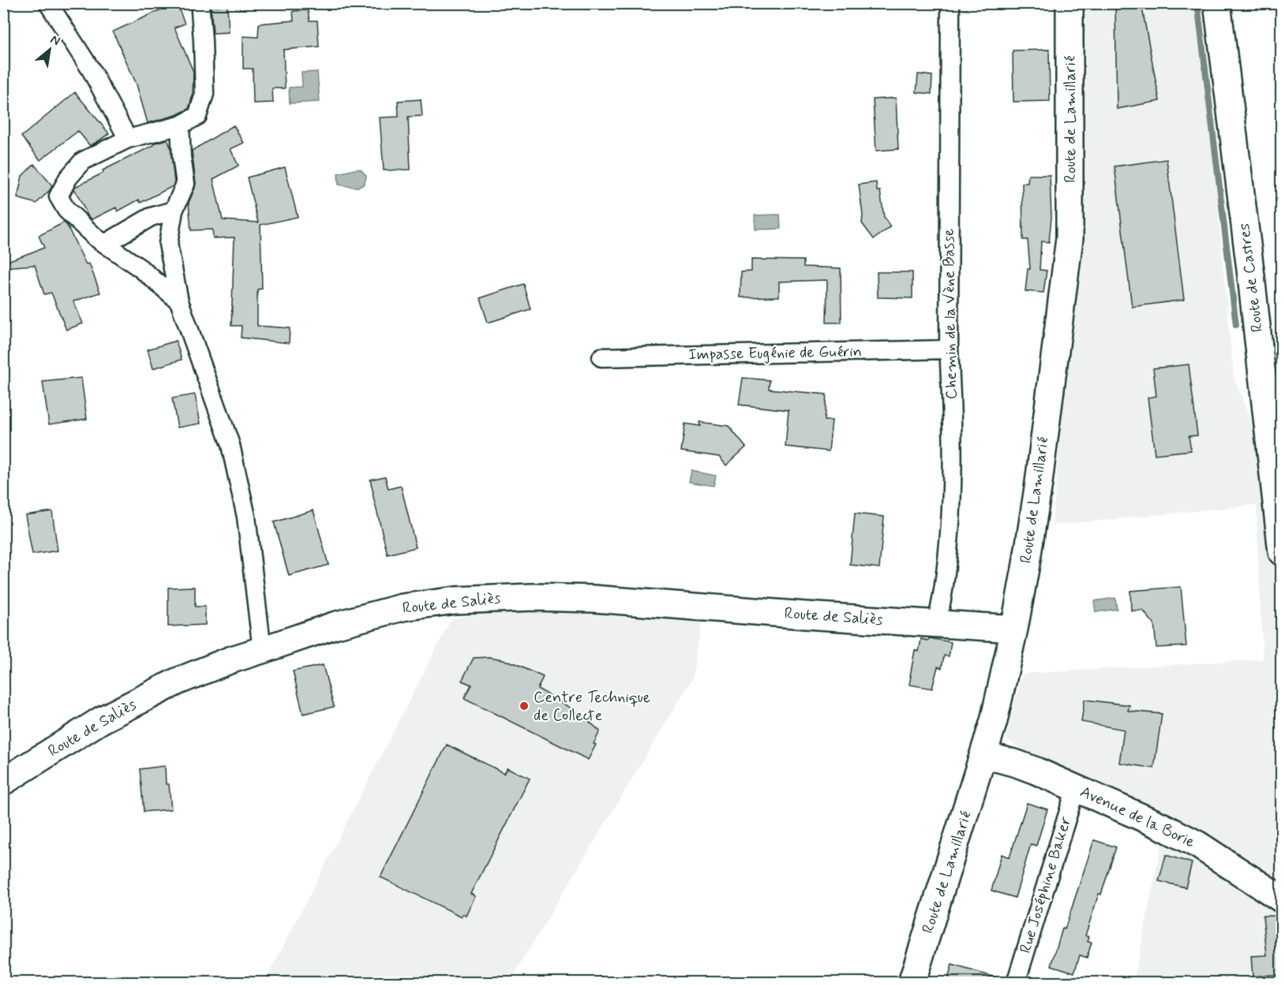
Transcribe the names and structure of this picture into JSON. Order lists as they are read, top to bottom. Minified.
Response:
{"streets":{"main road":["Route de Lamillarié","Route de Castres","Route de Saliès","Avenue de la Borie"],"street":["Chemin de la Vène Basse","Impasse Eugénie de Guérin","Rue Joséphine Baker"]},"crossings":[["Route de Lamillarié","Route de Saliès"],["Route de Lamillarié","Avenue de la Borie"],["Chemin de la Vène Basse","Impasse Eugénie de Guérin"],["Chemin de la Vène Basse","Route de Saliès"],["Avenue de la Borie","Rue Joséphine Baker"]],"places":["Centre Technique de Collecte"],"north":"top right"}
